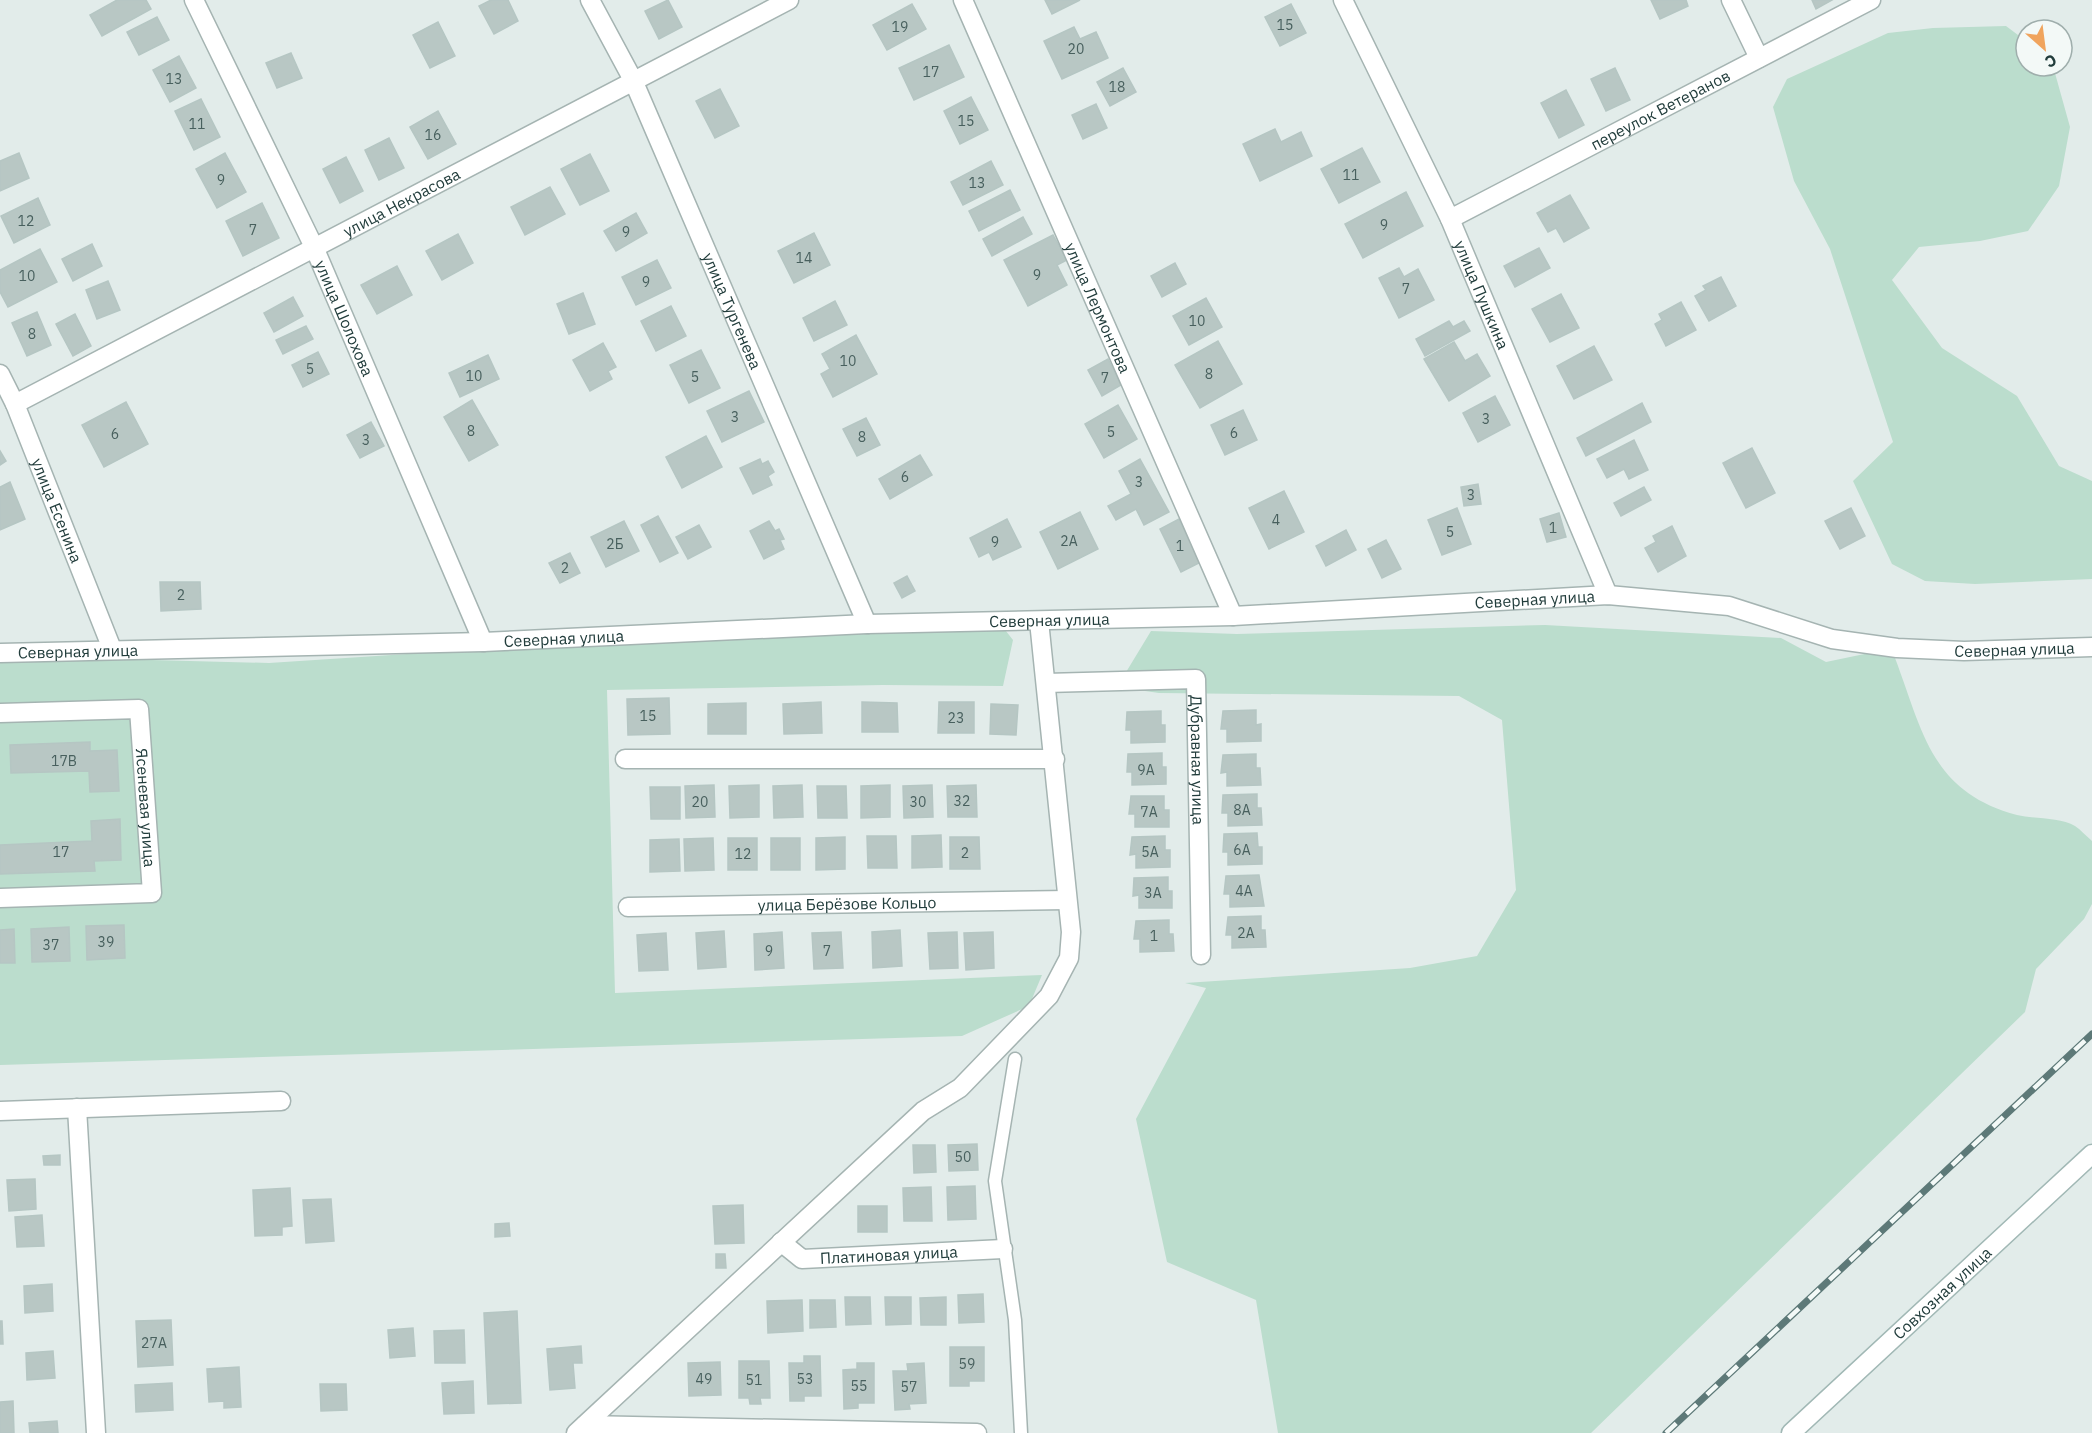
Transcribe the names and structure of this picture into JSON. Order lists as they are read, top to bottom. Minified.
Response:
{"streets":{"street":["переулок Ветеранов","улица Некрасова","улица Пушкина","улица Лермонтова","улица Тургенева","улица Шолохова","улица Есенина","Северная улица","Дубравная улица","Ясеневая улица","улица Берёзове Кольцо","Платиновая улица","Совхозная улица"]},"crossings":[["переулок Ветеранов","улица Пушкина"],["улица Некрасова","улица Тургенева"],["улица Некрасова","улица Шолохова"],["улица Некрасова","улица Есенина"],["улица Пушкина","Северная улица"],["улица Лермонтова","Северная улица"],["улица Тургенева","Северная улица"],["улица Шолохова","Северная улица"],["улица Есенина","Северная улица"]],"house_numbers":["15","19","20","17","13","18","15","11","16","11","9","13","12","9","7","9","14","9","10","9","7","10","8","10","5","8","10","5","7","3","3","8","5","6","6","8","3","6","3","3","4","1","5","2А","9","2Б","1","2","2","15","23","17В","9А","32","20","30","8А","7А","6А","17","5А","2","12","4А","3А","2А","1","39","37","9","7","50","27А","59","49","53","51","55","57"],"north":"bottom right"}
